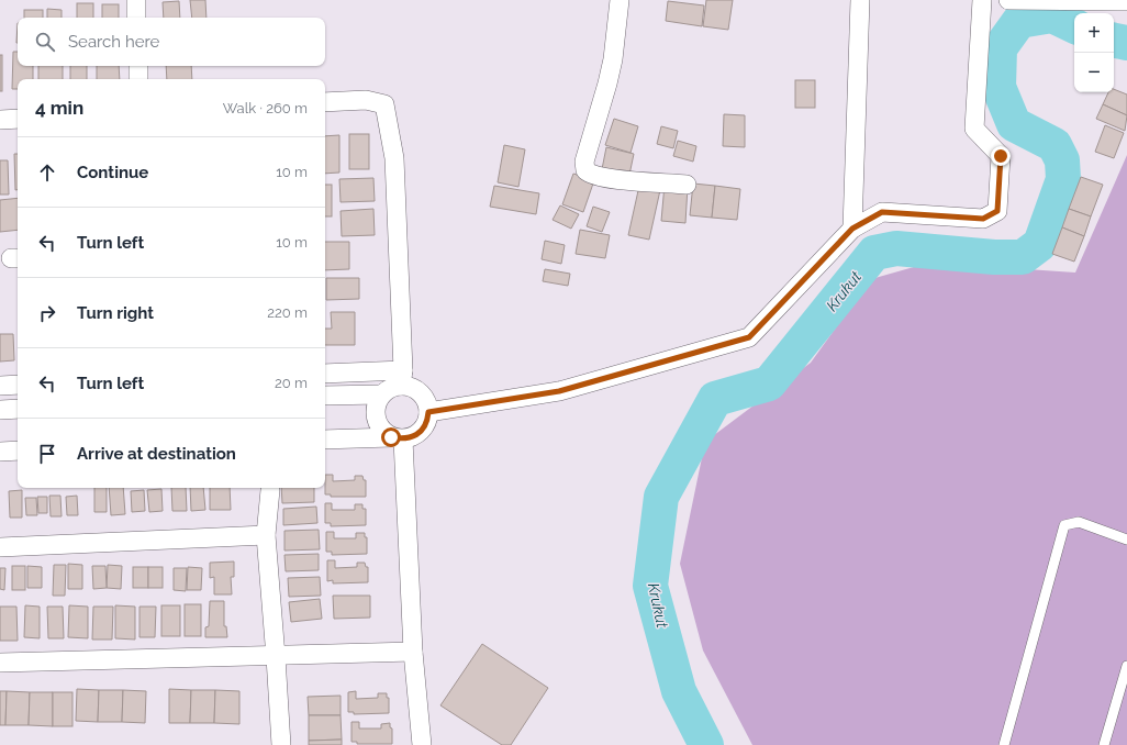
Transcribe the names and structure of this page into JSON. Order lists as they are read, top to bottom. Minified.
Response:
{"water":["Krukut"],"page":{"map_buttons":["+","−"],"search":"Search here","heading":["4 min","Walk · 260 m"],"list":[["Continue","10 m"],["Turn left","10 m"],["Turn right","220 m"],["Turn left","20 m"],"Arrive at destination"]}}
